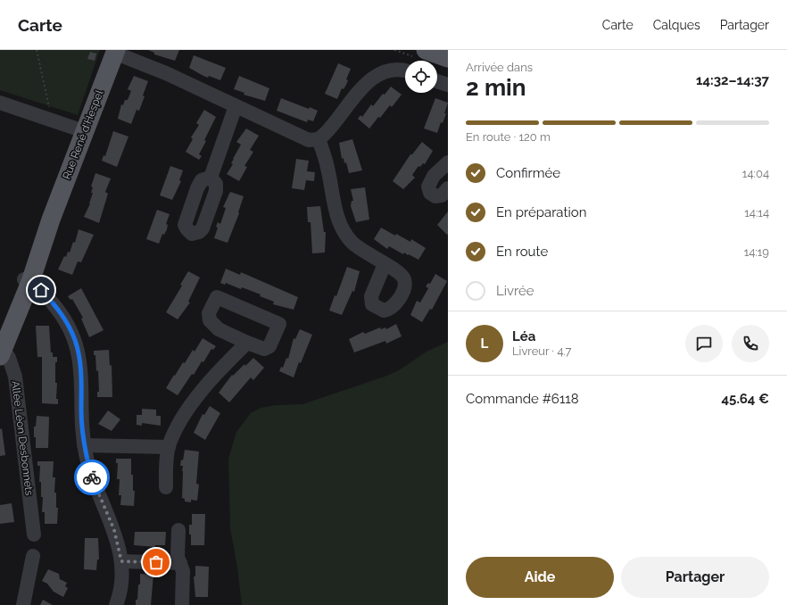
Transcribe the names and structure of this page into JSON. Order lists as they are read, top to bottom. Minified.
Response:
{"streets":{"main road":["Rue René d'Hespel"],"street":["Allée Léon Desbonnets"]},"crossings":[["Rue René d'Hespel","Allée Léon Desbonnets"]],"page":{"header":"Carte","nav":["Carte","Calques","Partager"],"heading":["2 min","Arrivée dans","14:32–14:37"],"panel":["Léa","Livreur · 4.7","Commande #6118","45.64 €"],"bar":"En route · 120 m","list":[["Confirmée","14:04"],["En préparation","14:14"],["En route","14:19"],"Livrée"],"round":"L","buttons":["Aide","Partager"]}}
